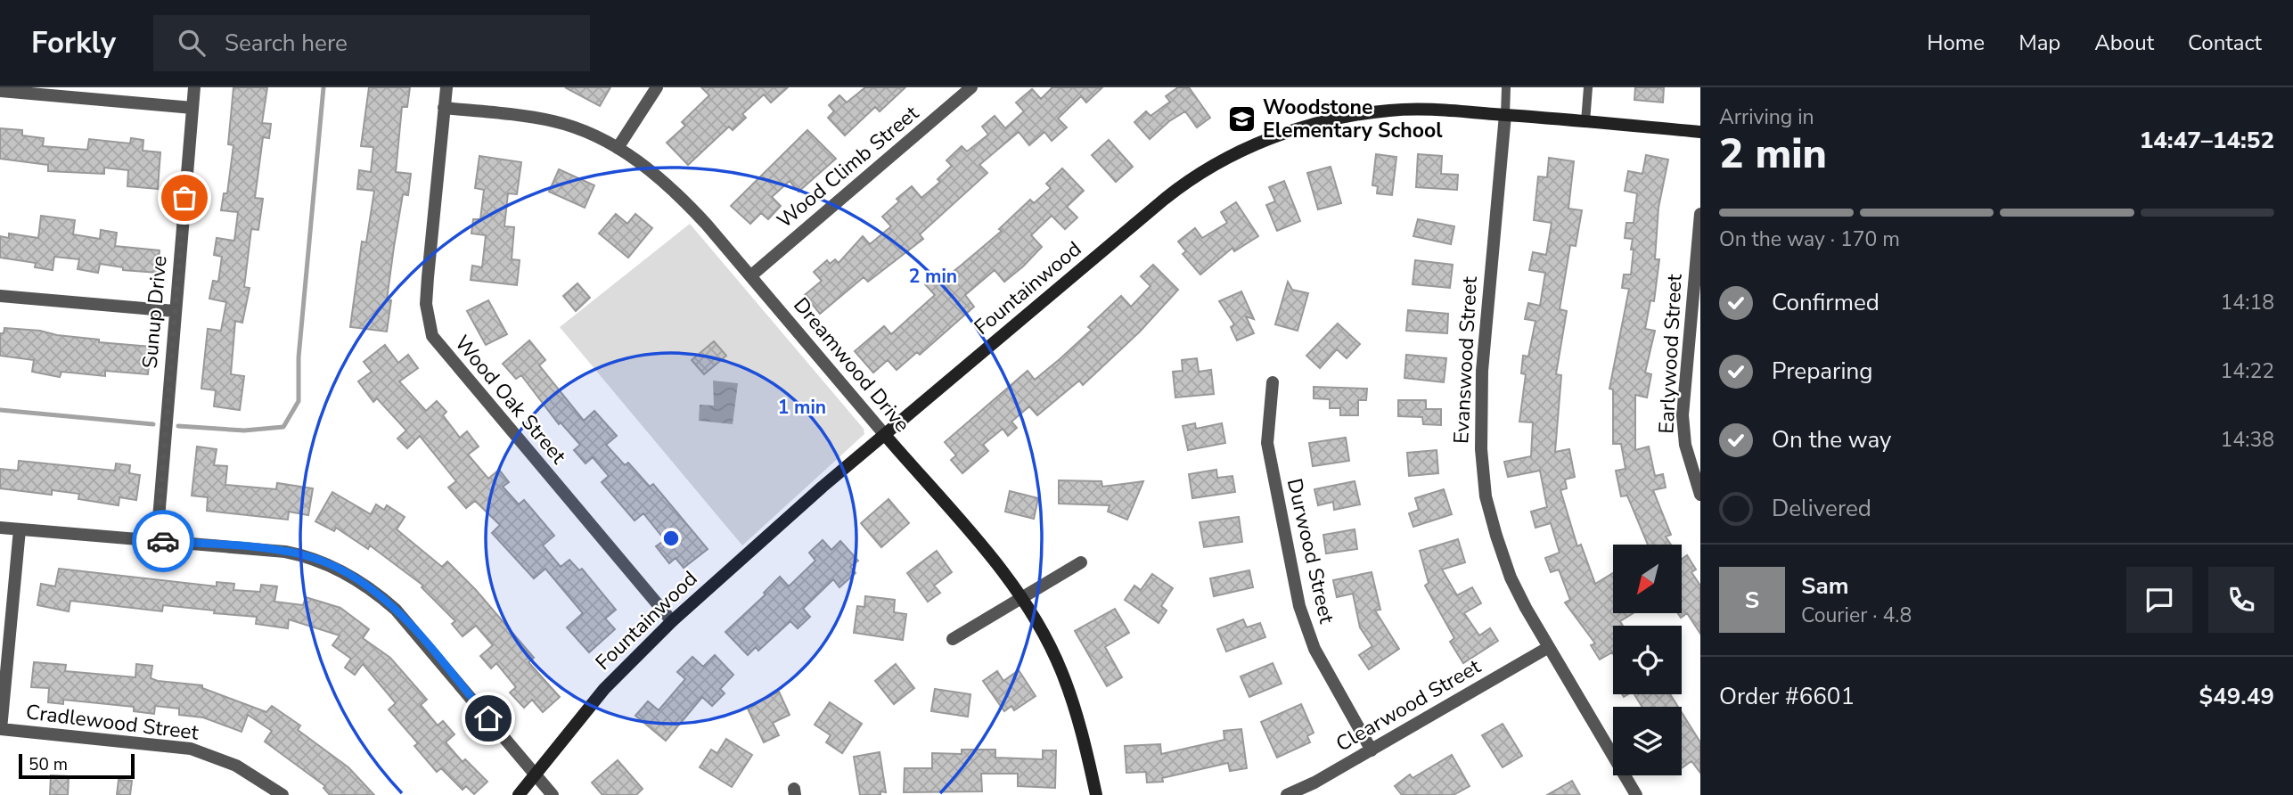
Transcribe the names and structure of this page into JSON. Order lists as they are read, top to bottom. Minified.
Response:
{"streets":{"street":["Wood Climb Street","Fountainwood","Sunup Drive","Earlywood Street","Evanswood Street","Dreamwood Drive","Wood Oak Street","Durwood Street","Clearwood Street","Cradlewood Street"]},"crossings":[["Wood Climb Street","Dreamwood Drive"],["Fountainwood","Evanswood Street"],["Fountainwood","Dreamwood Drive"],["Fountainwood","Wood Oak Street"],["Evanswood Street","Clearwood Street"],["Dreamwood Drive","Wood Oak Street"],["Durwood Street","Clearwood Street"]],"places":{"school or university":["Woodstone Elementary School"]},"scale_bar":"50 m","north":"bottom left","page":{"header":"Forkly","search":"Search here","nav":["Home","Map","About","Contact"],"heading":["2 min","Arriving in","14:47–14:52"],"panel":["Sam","Courier · 4.8","Order #6601","$49.49"],"bar":"On the way · 170 m","list":[["Confirmed","14:18"],["Preparing","14:22"],["On the way","14:38"],"Delivered"],"round":"S","scale":"50 m"},"rings":["2 min","1 min"]}
